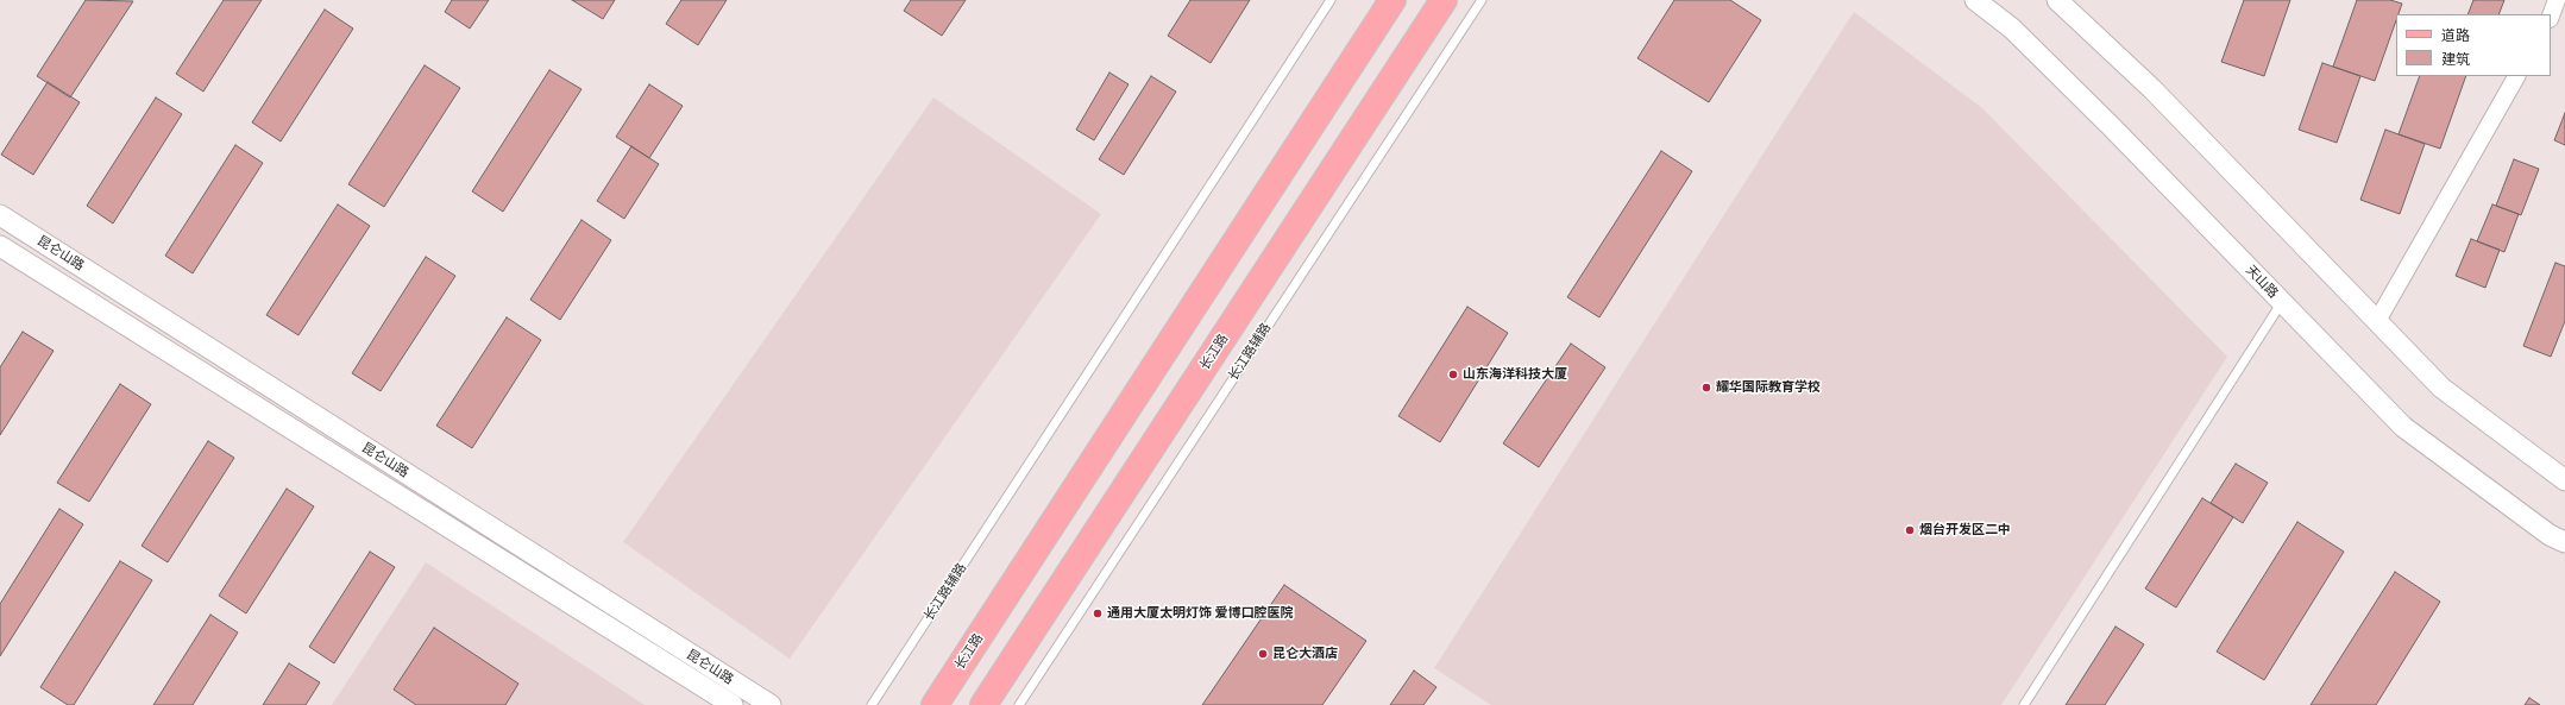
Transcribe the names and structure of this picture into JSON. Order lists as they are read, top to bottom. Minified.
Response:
{"streets":{"main road":["长江路"],"street":["昆仑山路","天山路"],"lane":["长江路辅路"]},"places":["山东海洋科技大厦","耀华国际教育学校","烟台开发区二中","通用大厦太明灯饰 爱博口腔医院","昆仑大酒店"],"legend":["道路","建筑"]}
